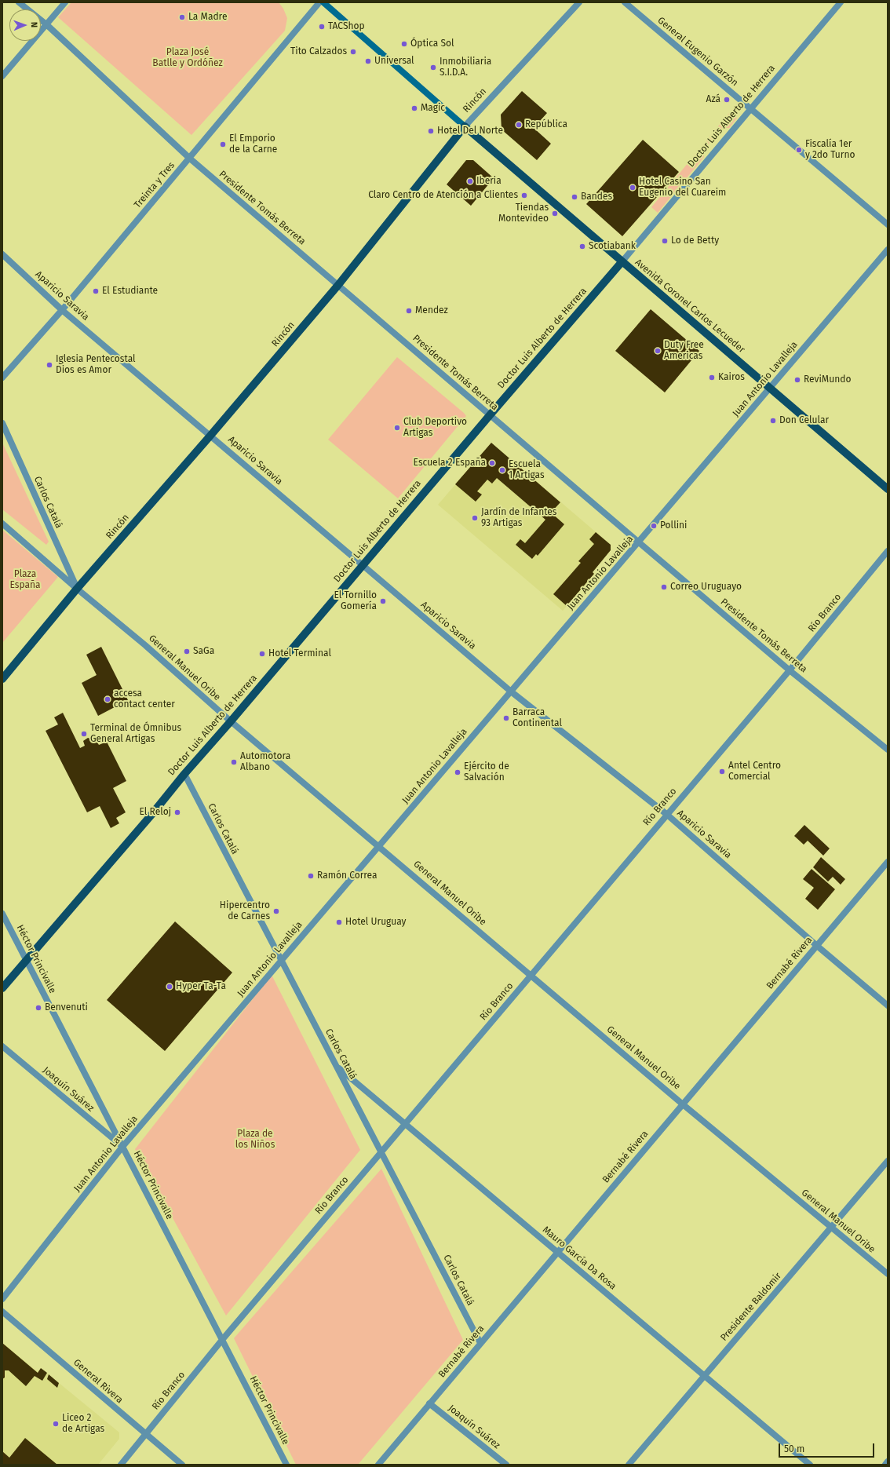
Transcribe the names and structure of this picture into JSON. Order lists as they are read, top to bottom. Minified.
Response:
{"streets":{"main road":["Rincón","Doctor Luis Alberto de Herrera","Avenida Coronel Carlos Lecueder"],"street":["General Eugenio Garzón","Treinta y Tres","Presidente Tomás Berreta","Aparicio Saravia","Juan Antonio Lavalleja","Carlos Catalá","Río Branco","General Manuel Oribe","Héctor Princivalle","Bernabé Rivera","Joaquín Suárez","Mauro García Da Rosa","Presidente Baldomir","General Rivera"]},"crossings":[["General Eugenio Garzón","Doctor Luis Alberto de Herrera"],["Rincón","Presidente Tomás Berreta"],["Rincón","Aparicio Saravia"],["Rincón","Avenida Coronel Carlos Lecueder"],["Rincón","Carlos Catalá"],["Rincón","General Manuel Oribe"],["Doctor Luis Alberto de Herrera","Presidente Tomás Berreta"],["Doctor Luis Alberto de Herrera","Aparicio Saravia"],["Doctor Luis Alberto de Herrera","Avenida Coronel Carlos Lecueder"],["Doctor Luis Alberto de Herrera","Carlos Catalá"],["Doctor Luis Alberto de Herrera","General Manuel Oribe"],["Doctor Luis Alberto de Herrera","Héctor Princivalle"],["Treinta y Tres","Presidente Tomás Berreta"],["Treinta y Tres","Aparicio Saravia"],["Presidente Tomás Berreta","Juan Antonio Lavalleja"],["Presidente Tomás Berreta","Río Branco"],["Aparicio Saravia","Juan Antonio Lavalleja"],["Aparicio Saravia","Río Branco"],["Aparicio Saravia","Bernabé Rivera"],["Avenida Coronel Carlos Lecueder","Juan Antonio Lavalleja"],["Juan Antonio Lavalleja","Carlos Catalá"],["Juan Antonio Lavalleja","General Manuel Oribe"],["Juan Antonio Lavalleja","Héctor Princivalle"],["Juan Antonio Lavalleja","Joaquín Suárez"],["Carlos Catalá","Río Branco"],["Carlos Catalá","General Manuel Oribe"],["Carlos Catalá","Bernabé Rivera"],["Carlos Catalá","Mauro García Da Rosa"],["Río Branco","General Manuel Oribe"],["Río Branco","Héctor Princivalle"],["Río Branco","Mauro García Da Rosa"],["Río Branco","General Rivera"],["General Manuel Oribe","Bernabé Rivera"],["General Manuel Oribe","Presidente Baldomir"],["Héctor Princivalle","Joaquín Suárez"],["Bernabé Rivera","Joaquín Suárez"],["Bernabé Rivera","Mauro García Da Rosa"],["Mauro García Da Rosa","Presidente Baldomir"]],"parks":["Plaza José Batlle y Ordóñez","Plaza España","Plaza de los Niños"],"places":["La Madre","TACShop","Óptica Sol","Tito Calzados","Universal","Inmobiliaria S.I.D.A.","Azá","Magic","República","Hotel Del Norte","El Emporio de la Carne","Fiscalía 1er y 2do Turno","Iberia","Hotel Casino San Eugenio del Cuareim","Claro Centro de Atención a Clientes","Bandes","Tiendas Montevideo","Lo de Betty","Scotiabank","El Estudiante","Mendez","Duty Free Americas","Iglesia Pentecostal Dios es Amor","Kairos","ReviMundo","Don Celular","Club Deportivo Artigas","Escuela 2 España","Escuela 1 Artigas","Jardín de Infantes 93 Artigas","Pollini","Correo Uruguayo","El Tornillo Gomería","SaGa","Hotel Terminal","accesa contact center","Barraca Continental","Terminal de Ómnibus General Artigas","Automotora Albano","Antel Centro Comercial","Ejército de Salvación","El Reloj","Ramón Correa","Hipercentro de Carnes","Hotel Uruguay","Hyper Ta-Ta","Benvenuti","Liceo 2 de Artigas"],"scale_bar":"50 m","north":"right"}
